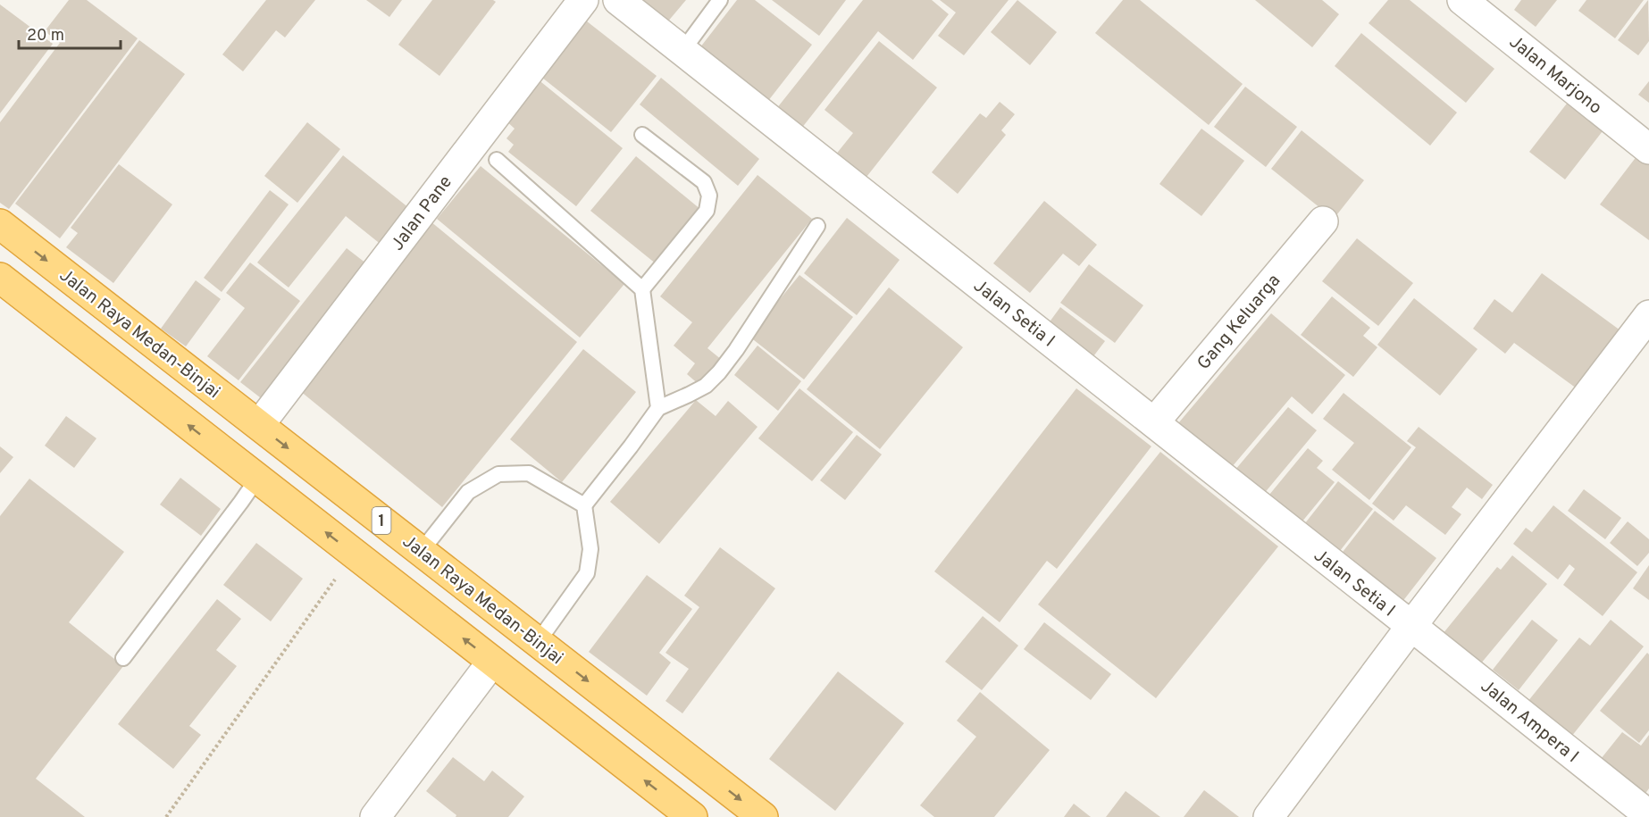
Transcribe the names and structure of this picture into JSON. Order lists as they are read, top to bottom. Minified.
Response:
{"streets":{"highway":["Jalan Raya Medan-Binjai","1"],"street":["Jalan Marjono","Jalan Pane","Jalan Setia I","Gang Keluarga","Jalan Ampera I"]},"crossings":[["Jalan Pane","Jalan Raya Medan-Binjai"],["Jalan Setia I","Gang Keluarga"],["Jalan Setia I","Jalan Ampera I"]],"scale_bar":"20 m"}
